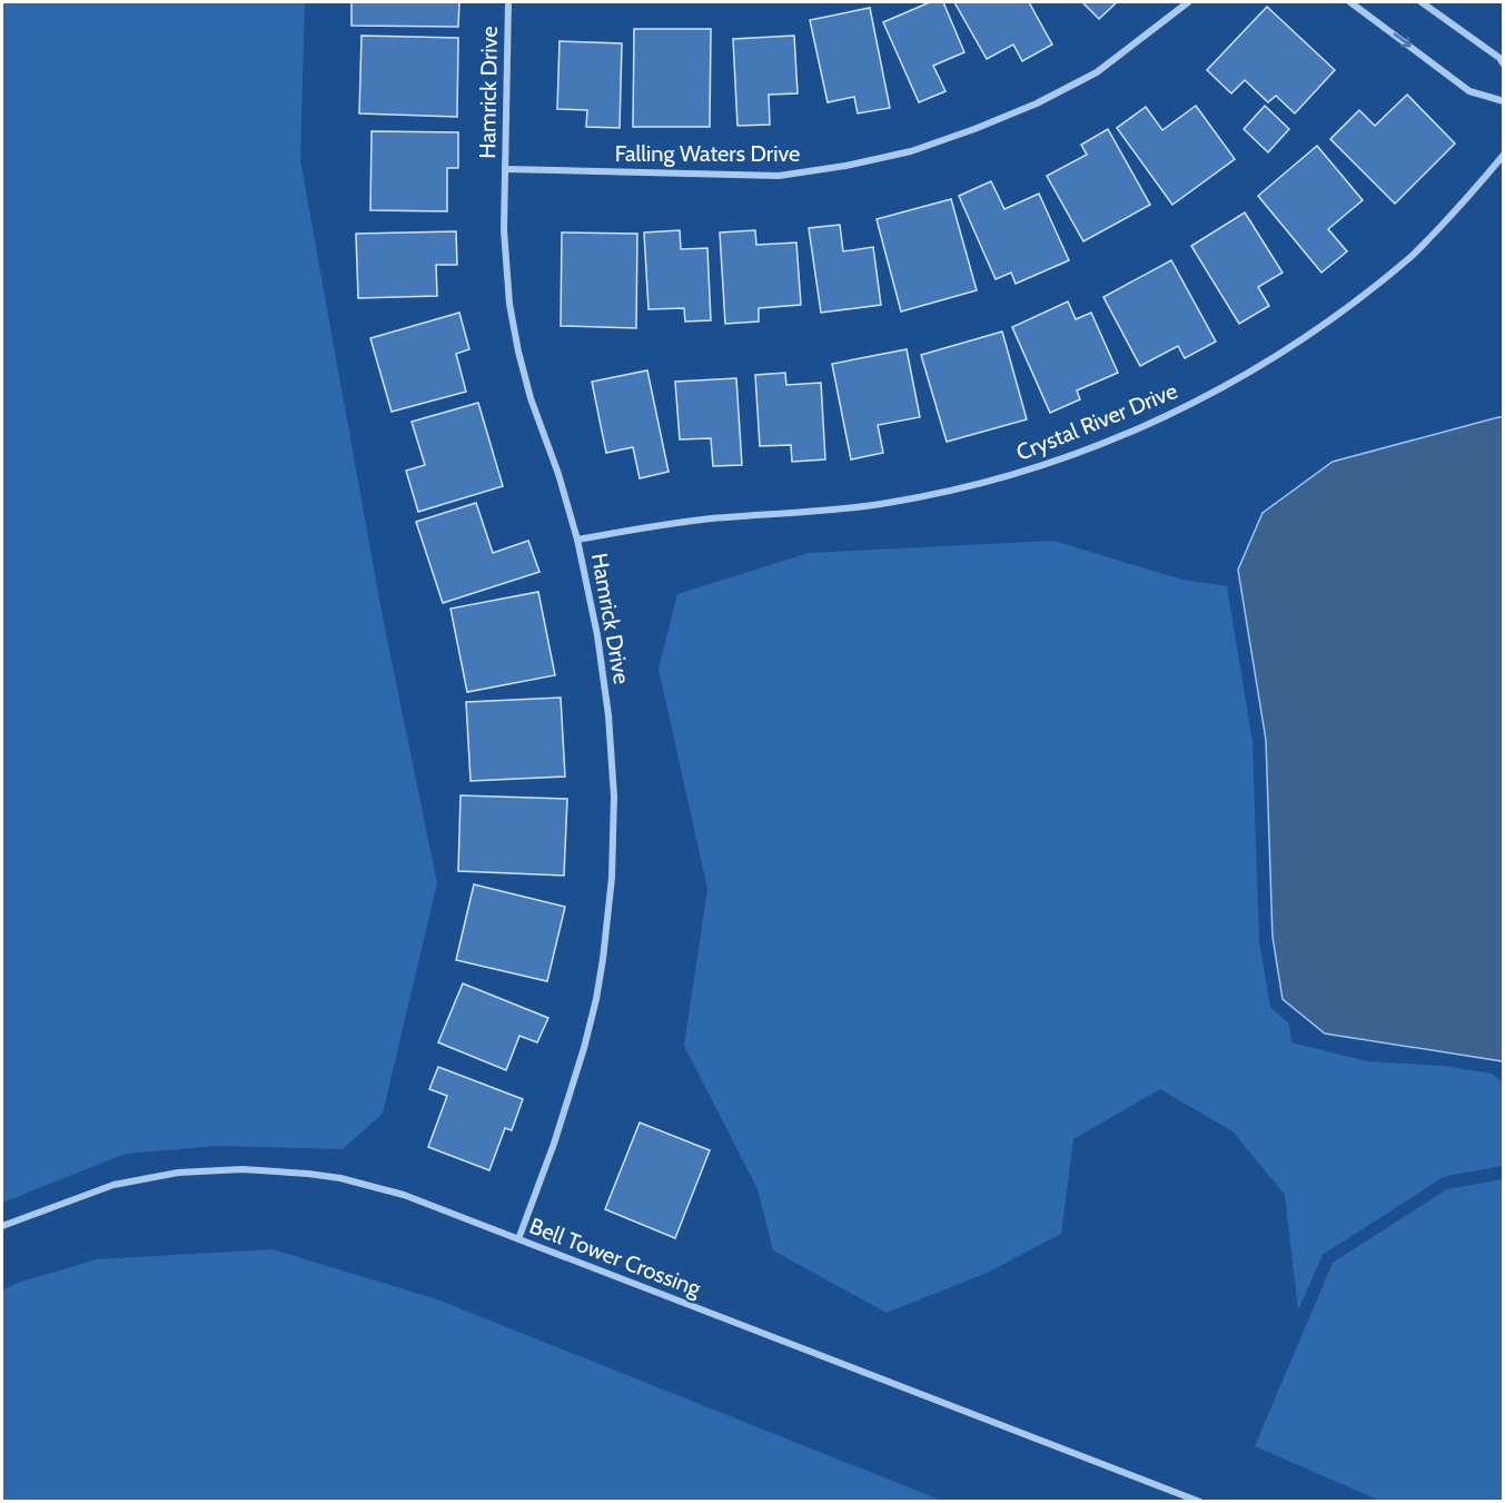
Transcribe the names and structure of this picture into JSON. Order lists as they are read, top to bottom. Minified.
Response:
{"streets":{"street":["Hamrick Drive","Falling Waters Drive","Crystal River Drive","Bell Tower Crossing"]},"crossings":[["Hamrick Drive","Falling Waters Drive"],["Hamrick Drive","Crystal River Drive"],["Hamrick Drive","Bell Tower Crossing"]]}
